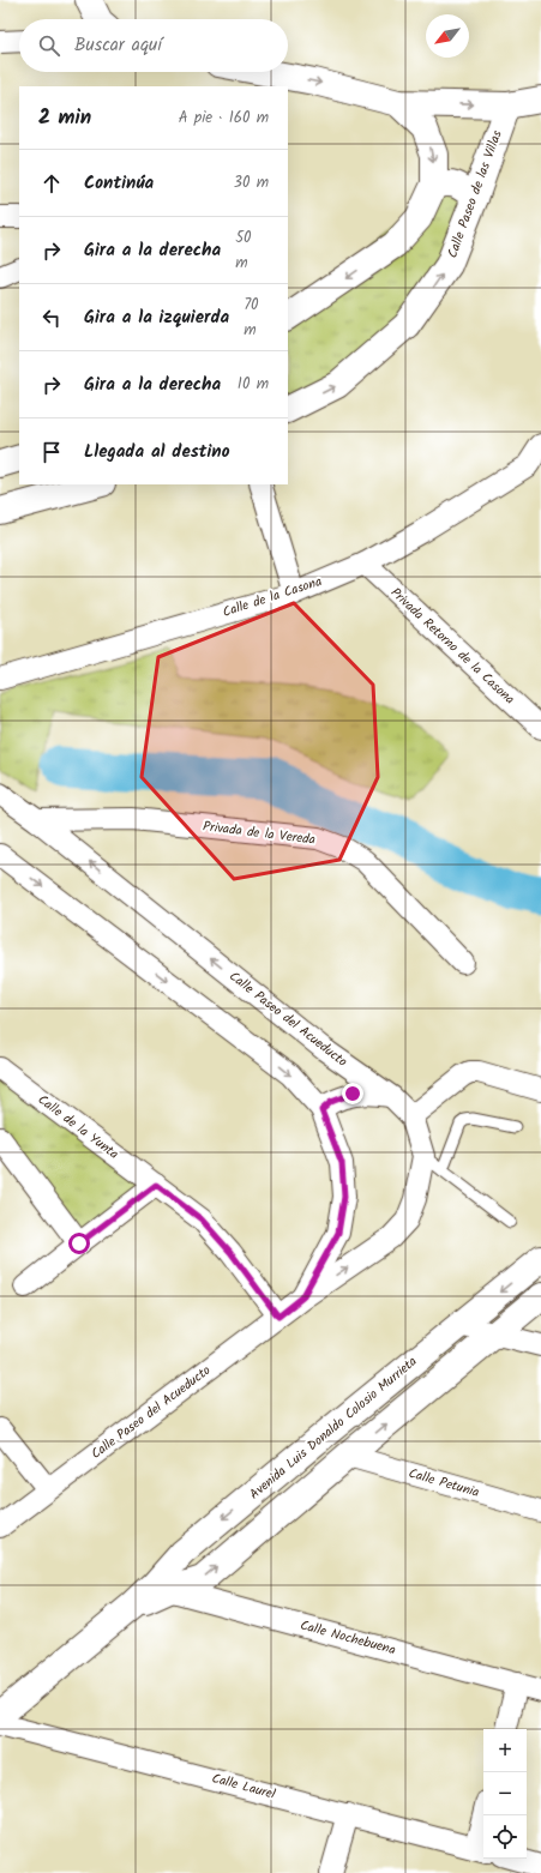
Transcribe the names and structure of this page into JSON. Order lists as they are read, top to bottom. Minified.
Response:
{"streets":{"street":["Calle Paseo de las Villas","Calle de la Casona","Privada Retorno de la Casona","Privada de la Vereda","Calle Paseo del Acueducto","Calle de la Yunta","Avenida Luis Donaldo Colosio Murrieta","Calle Petunia","Calle Nochebuena","Calle Laurel"]},"crossings":[["Calle de la Casona","Privada Retorno de la Casona"],["Privada de la Vereda","Calle Paseo del Acueducto"],["Calle Paseo del Acueducto","Calle de la Yunta"],["Avenida Luis Donaldo Colosio Murrieta","Calle Petunia"],["Avenida Luis Donaldo Colosio Murrieta","Calle Nochebuena"]],"north":"bottom left","page":{"search":"Buscar aquí","heading":["2 min","A pie · 160 m"],"list":[["Continúa","30 m"],["Gira a la derecha","50 m"],["Gira a la izquierda","70 m"],["Gira a la derecha","10 m"],"Llegada al destino"],"map_buttons":["+","−"]}}
